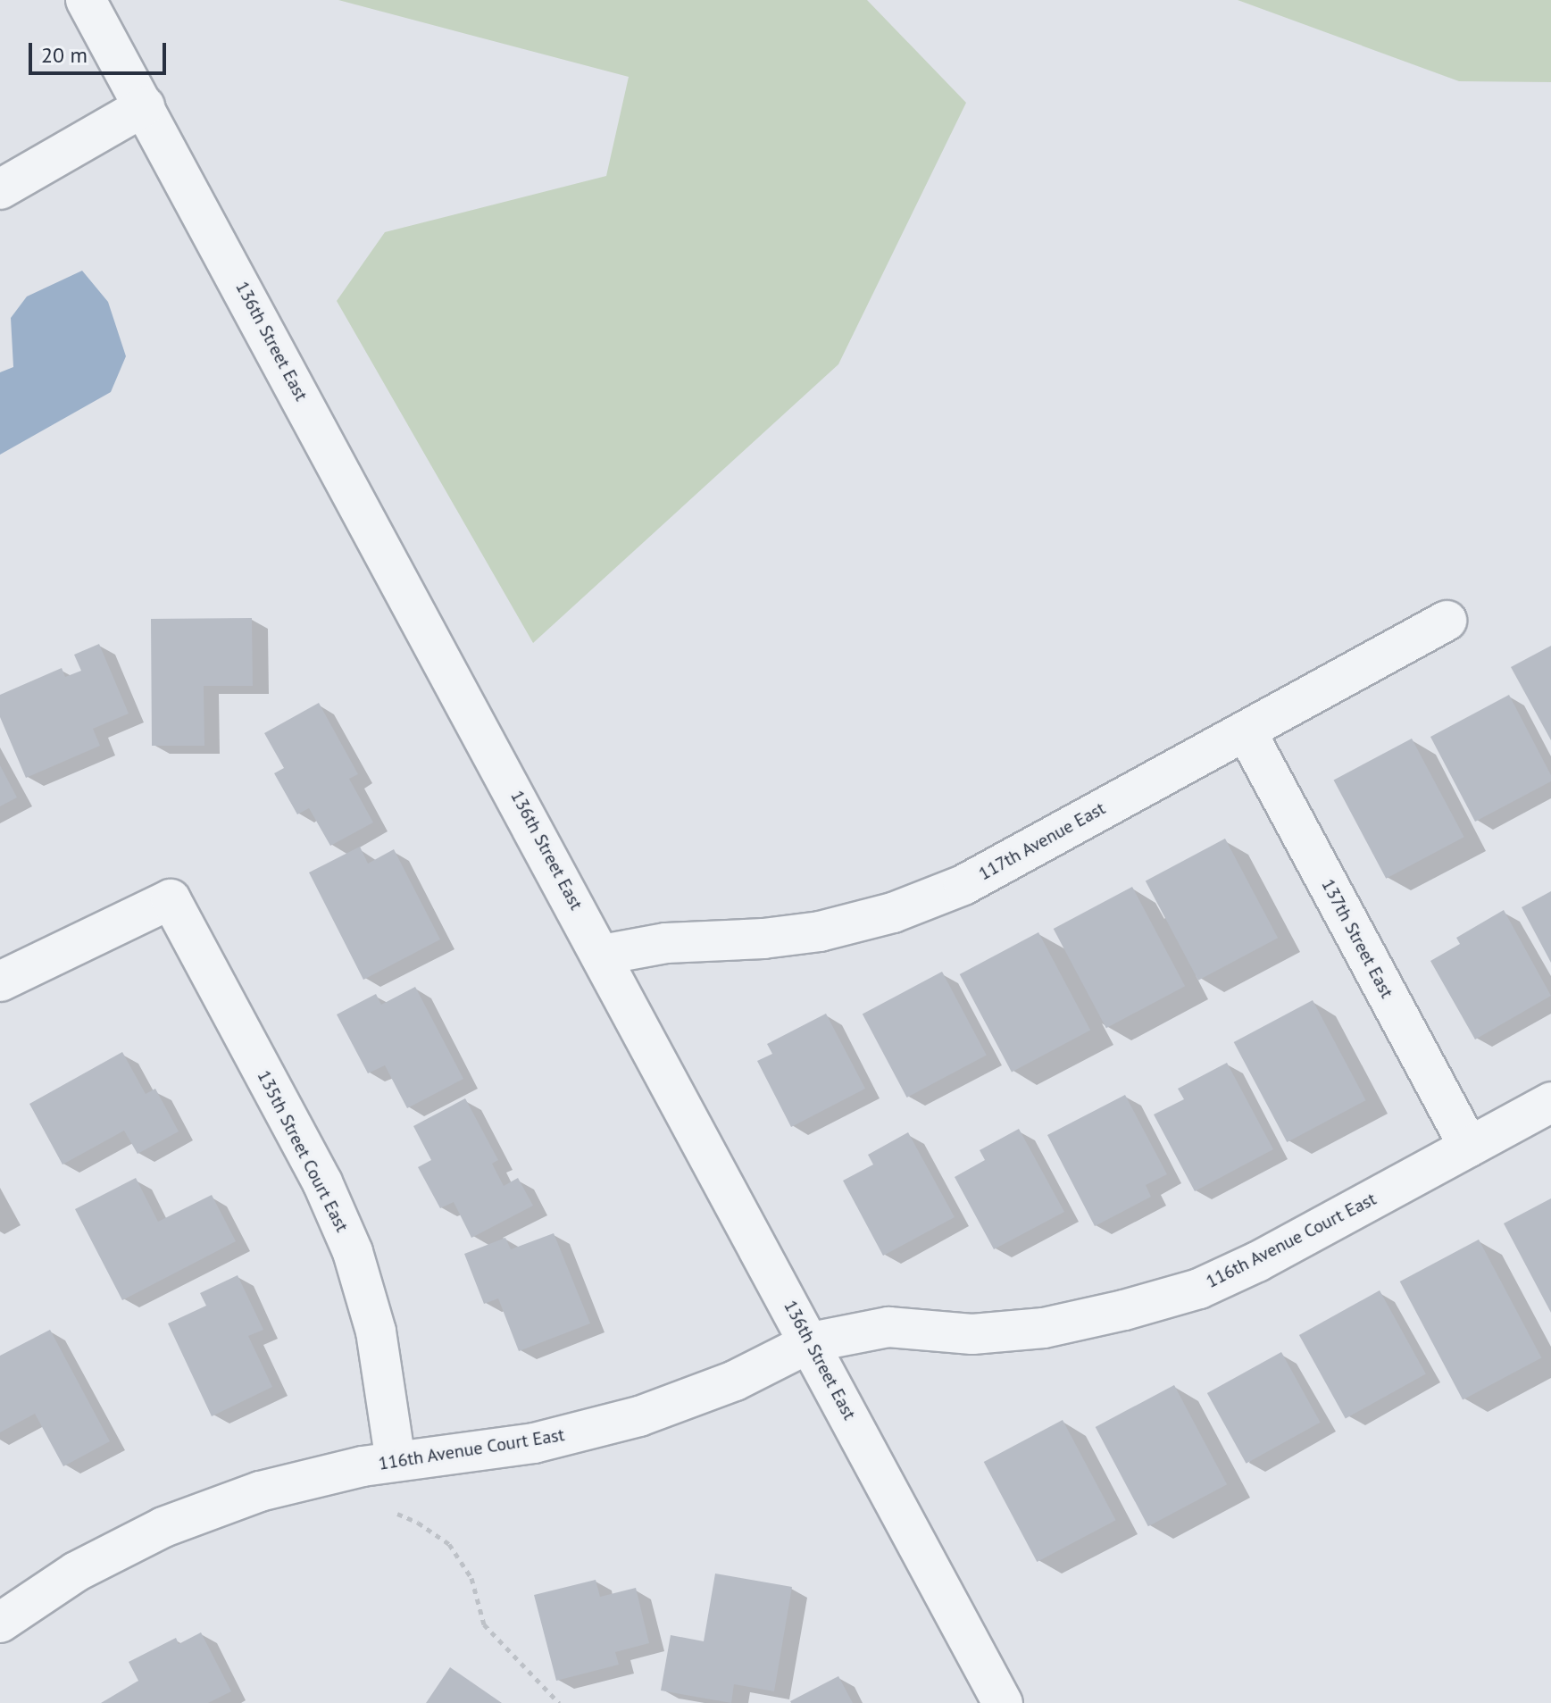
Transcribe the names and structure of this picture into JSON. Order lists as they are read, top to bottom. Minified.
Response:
{"streets":{"street":["136th Street East","117th Avenue East","137th Street East","135th Street Court East","116th Avenue Court East"]},"crossings":[["136th Street East","117th Avenue East"],["136th Street East","116th Avenue Court East"],["117th Avenue East","137th Street East"],["137th Street East","116th Avenue Court East"],["135th Street Court East","116th Avenue Court East"]],"scale_bar":"20 m"}
